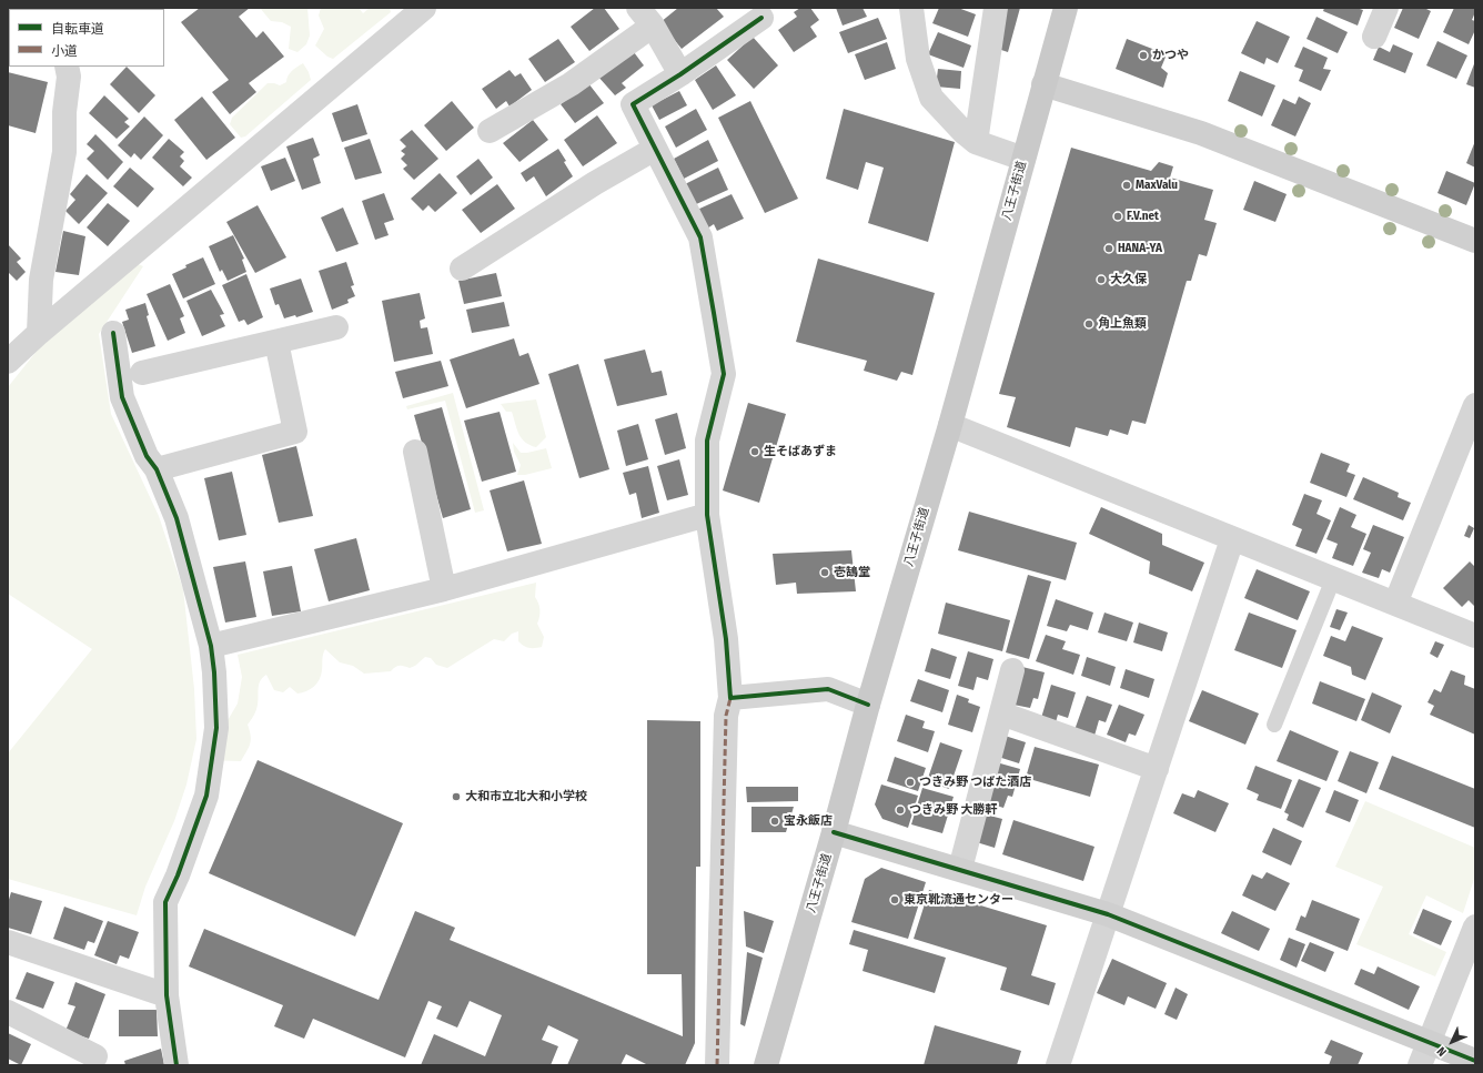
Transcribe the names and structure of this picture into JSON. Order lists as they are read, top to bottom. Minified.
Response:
{"streets":{"main road":["八王子街道"]},"places":["かつや","MaxValu","F.V.net","HANA-YA","大久保","角上魚類","生そばあずま","壱鵠堂","つきみ野 つばた酒店","大和市立北大和小学校","つきみ野 大勝軒","宝永飯店","東京靴流通センター"],"legend":["自転車道","小道"],"north":"bottom left"}
